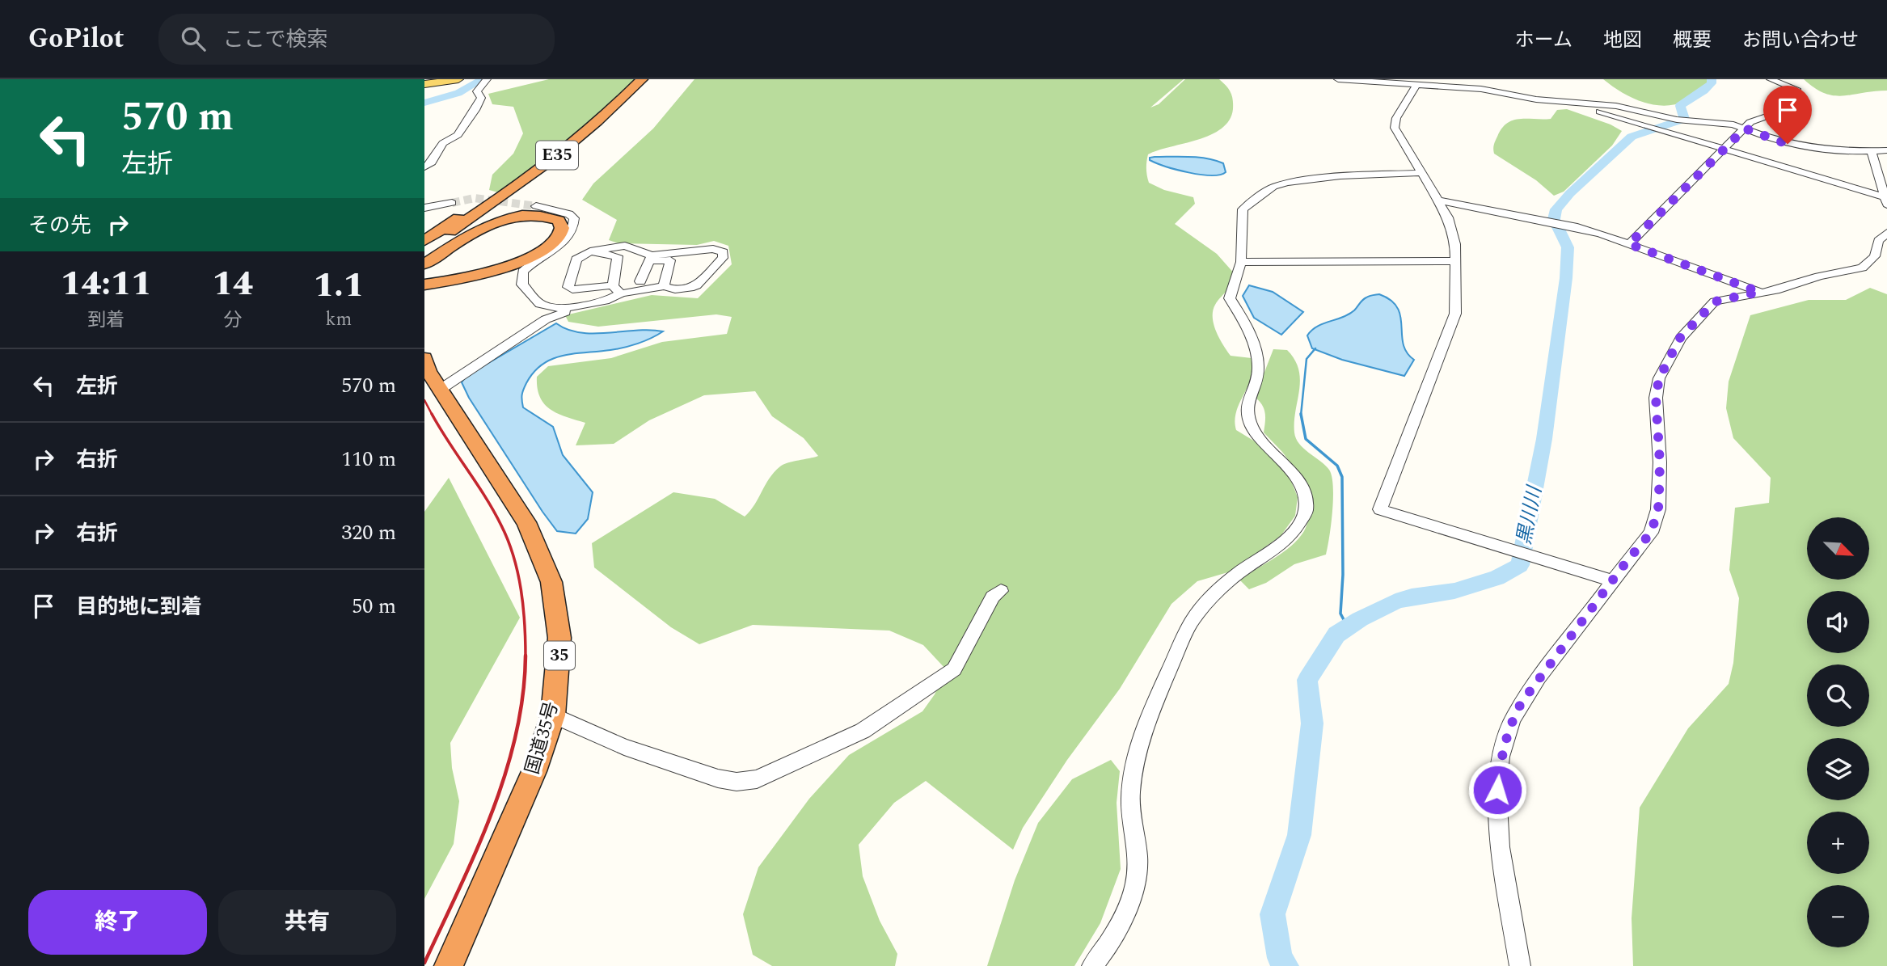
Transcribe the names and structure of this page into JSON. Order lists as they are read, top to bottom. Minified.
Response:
{"streets":{"highway":["E35","35","国道35号"]},"water":["黒川川"],"north":"bottom right","page":{"header":"GoPilot","search":"ここで検索","nav":["ホーム","地図","概要","お問い合わせ"],"turn":["570 m","左折"],"then":"その先","eta":["14:11","到着","14","分","1.1","km"],"list":[{"name":"左折","value":"570 m"},{"name":"右折","value":"110 m"},{"name":"右折","value":"320 m"},{"name":"目的地に到着","value":"50 m"}],"map_buttons":["+","−"],"buttons":["終了","共有"]}}
